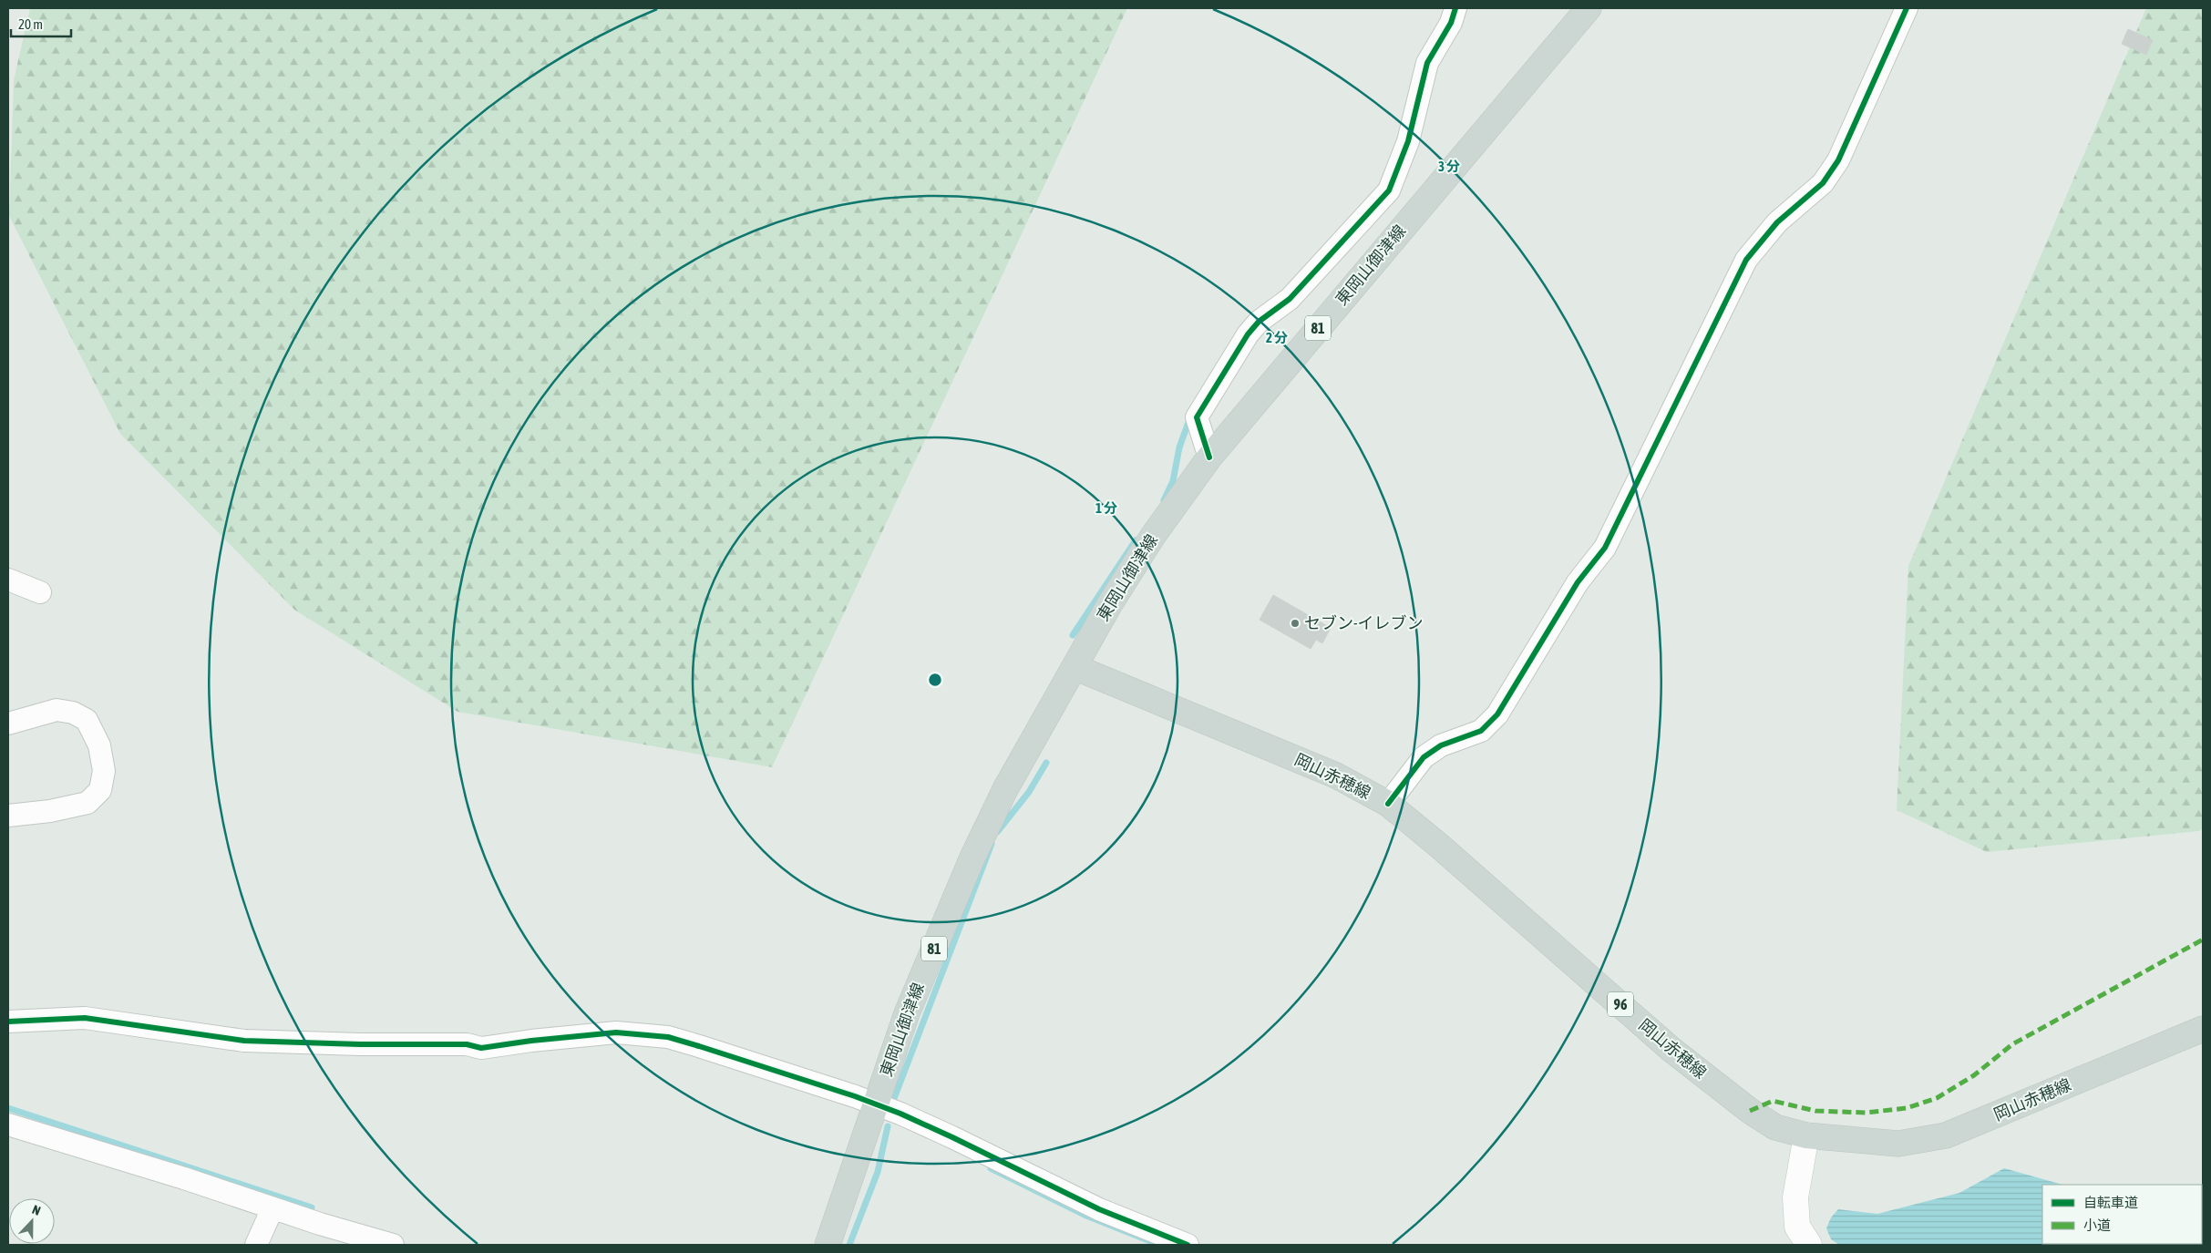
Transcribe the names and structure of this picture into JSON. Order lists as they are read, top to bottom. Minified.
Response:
{"streets":{"main road":["東岡山御津線","81","岡山赤穂線","96"]},"crossings":[["東岡山御津線","岡山赤穂線"]],"places":["セブン-イレブン"],"legend":["自転車道","小道"],"scale_bar":"20 m","north":"top","rings":["3 分","2 分","1 分"]}
